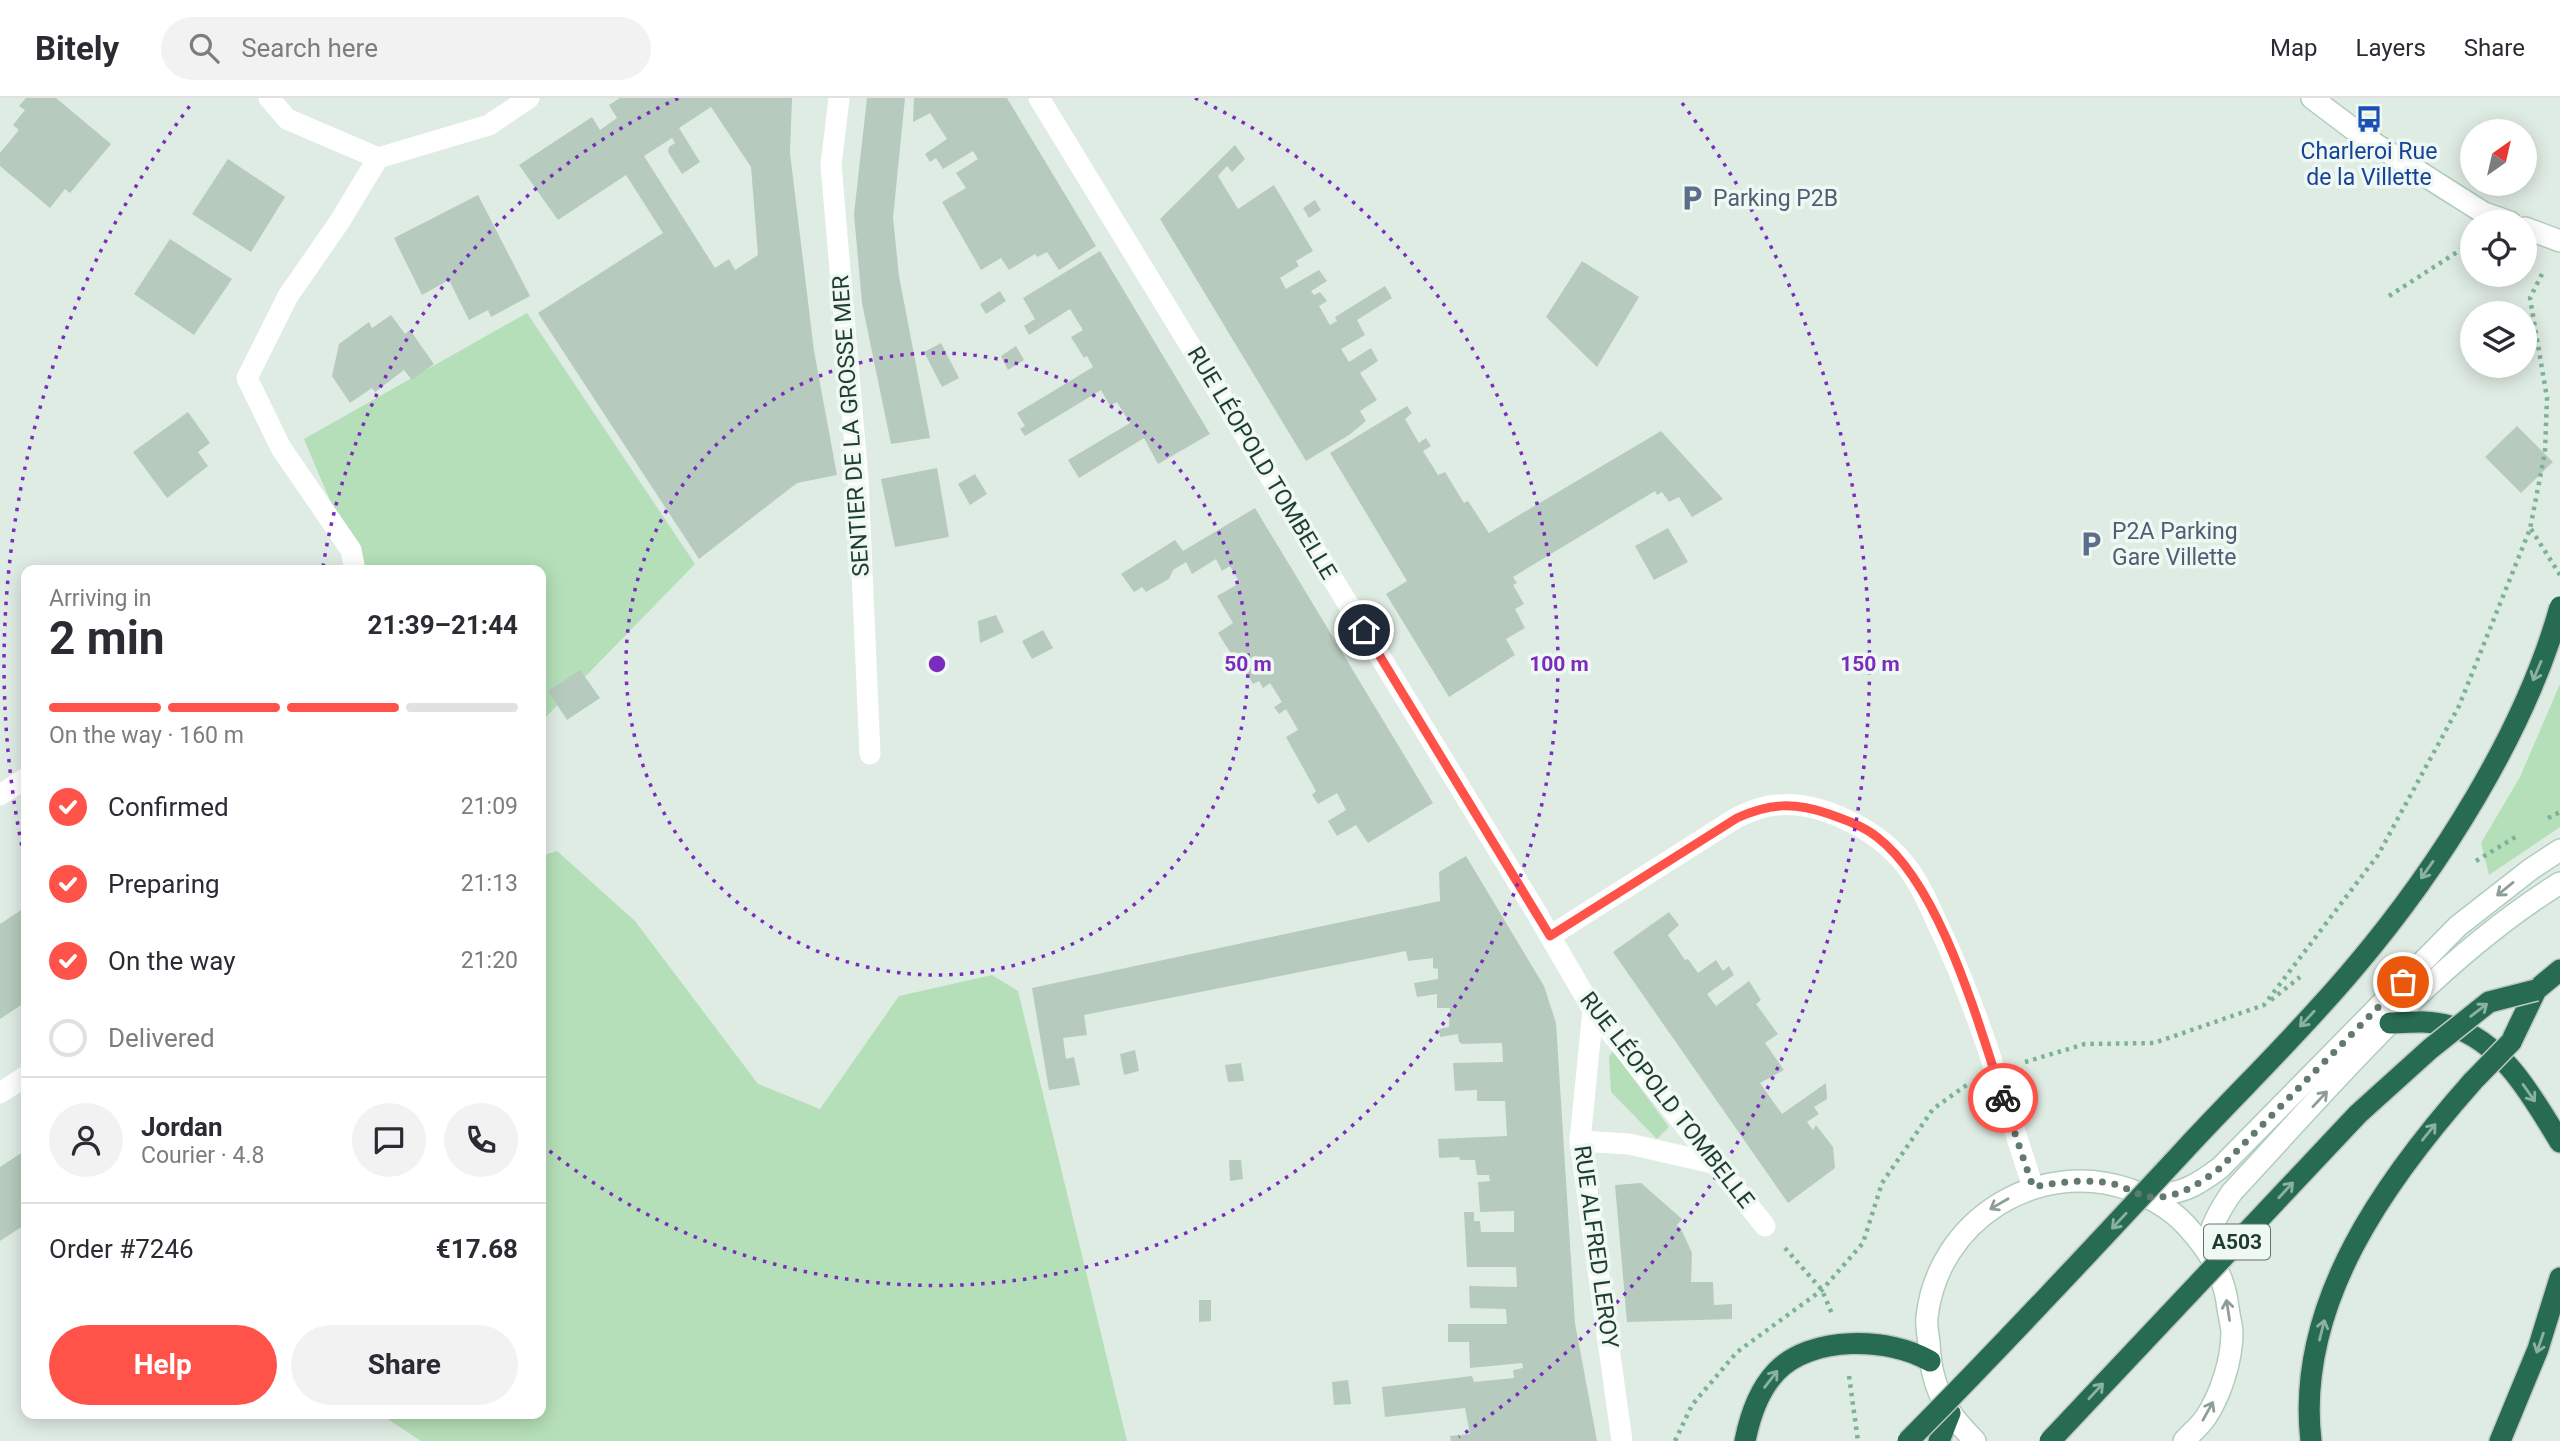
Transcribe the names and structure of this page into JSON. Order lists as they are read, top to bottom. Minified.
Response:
{"streets":{"highway":["A503"],"street":["SENTIER DE LA GROSSE MER","RUE LÉOPOLD TOMBELLE","RUE ALFRED LEROY"]},"crossings":[["RUE LÉOPOLD TOMBELLE","RUE ALFRED LEROY"]],"places":{"bus stop":["Charleroi Rue de la Villette"],"parking":["Parking P2B","P2A Parking Gare Villette"]},"north":"top right","page":{"header":"Bitely","search":"Search here","nav":["Map","Layers","Share"],"heading":["2 min","Arriving in","21:39–21:44"],"panel":["Jordan","Courier · 4.8","Order #7246","€17.68"],"bar":"On the way · 160 m","list":[["Confirmed","21:09"],["Preparing","21:13"],["On the way","21:20"],"Delivered"],"buttons":["Help","Share"]},"rings":["50 m","100 m","150 m"]}
